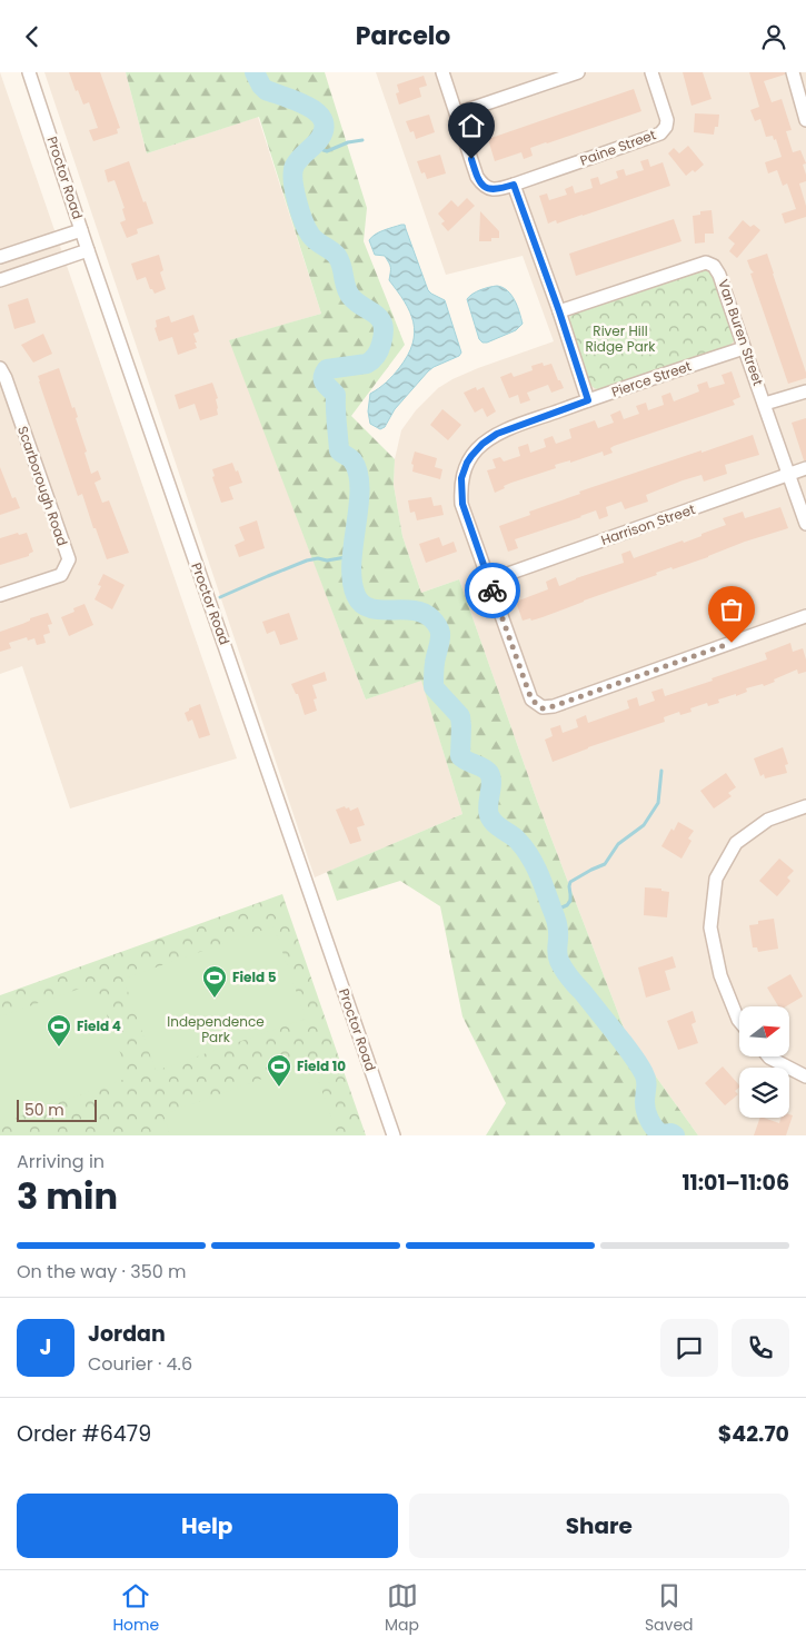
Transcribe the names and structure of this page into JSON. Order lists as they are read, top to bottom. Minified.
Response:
{"streets":{"street":["Paine Street","Proctor Road","Van Buren Street","Pierce Street","Scarborough Road","Harrison Street"]},"crossings":[["Van Buren Street","Pierce Street"],["Van Buren Street","Harrison Street"],["Pierce Street","Harrison Street"]],"parks":["River Hill Ridge Park","Independence Park"],"places":{"sports":["Field 5","Field 4","Field 10"]},"scale_bar":"50 m","north":"right","page":{"header":"Parcelo","scale":"50 m","heading":["3 min","Arriving in","11:01–11:06"],"panel":["Jordan","Courier · 4.6","Order #6479","$42.70"],"bar":"On the way · 350 m","round":"J","buttons":["Help","Share"],"tabs":["Home","Map","Saved"]}}
